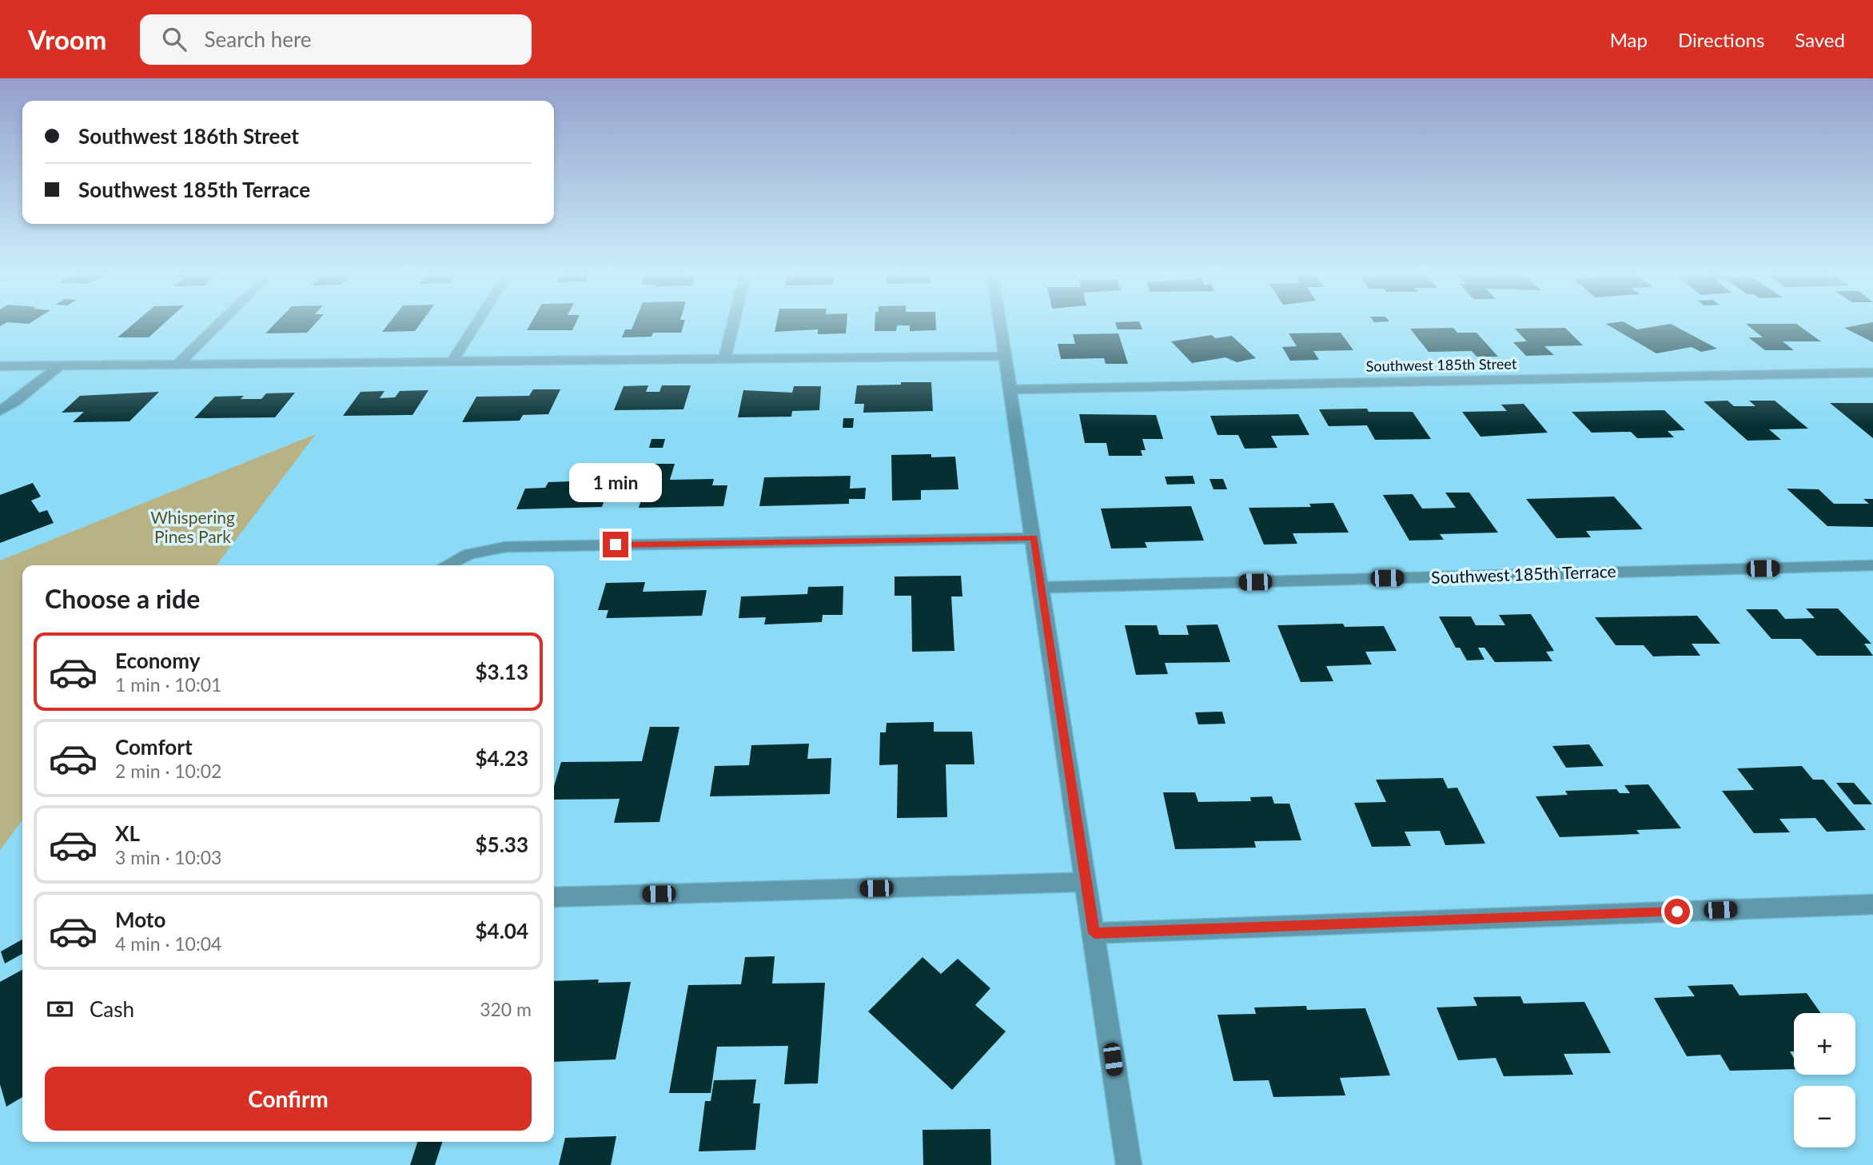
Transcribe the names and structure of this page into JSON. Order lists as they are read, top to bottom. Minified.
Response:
{"streets":{"street":["Southwest 185th Street","Southwest 185th Terrace"]},"parks":["Whispering Pines Park"],"page":{"header":"Vroom","search":"Search here","nav":["Map","Directions","Saved"],"banner":["Southwest 186th Street","Southwest 185th Terrace"],"bubble":"1 min","heading":"Choose a ride","list":[{"name":"Economy","note":"1 min · 10:01","value":"$3.13"},{"name":"Comfort","note":"2 min · 10:02","value":"$4.23"},{"name":"XL","note":"3 min · 10:03","value":"$5.33"},{"name":"Moto","note":"4 min · 10:04","value":"$4.04"}],"pay":["Cash","320 m"],"map_buttons":["+","−"],"buttons":"Confirm"}}
